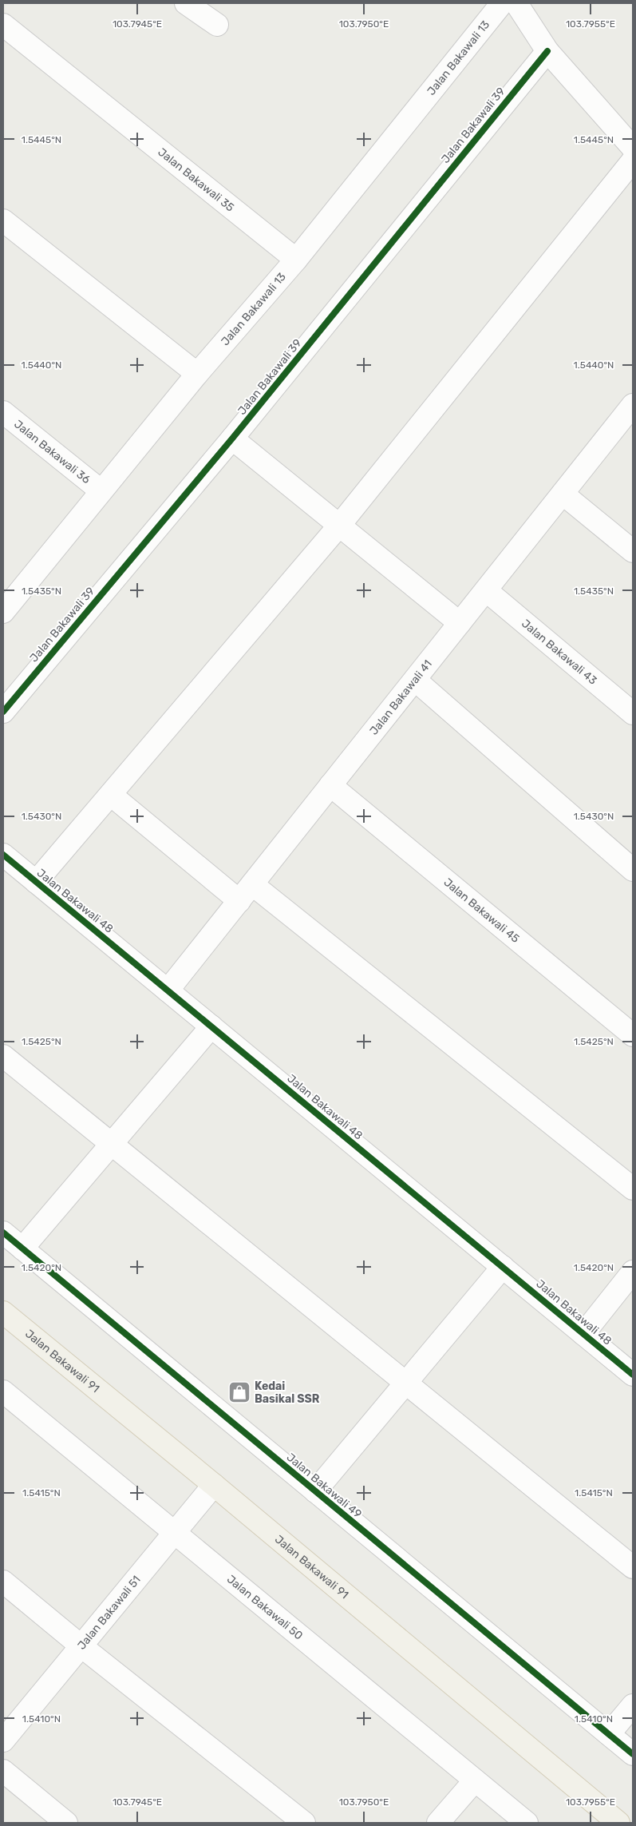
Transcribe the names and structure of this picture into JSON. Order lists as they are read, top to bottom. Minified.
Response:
{"streets":{"main road":["Jalan Bakawali 91"],"street":["Jalan Bakawali 13","Jalan Bakawali 39","Jalan Bakawali 35","Jalan Bakawali 36","Jalan Bakawali 43","Jalan Bakawali 41","Jalan Bakawali 48","Jalan Bakawali 45","Jalan Bakawali 49","Jalan Bakawali 50","Jalan Bakawali 51"]},"crossings":[["Jalan Bakawali 13","Jalan Bakawali 35"],["Jalan Bakawali 13","Jalan Bakawali 36"],["Jalan Bakawali 43","Jalan Bakawali 41"],["Jalan Bakawali 41","Jalan Bakawali 48"],["Jalan Bakawali 41","Jalan Bakawali 45"],["Jalan Bakawali 91","Jalan Bakawali 51"],["Jalan Bakawali 50","Jalan Bakawali 51"]],"places":{"shop":["Kedai Basikal SSR"]},"coordinates":["103.7945°E","103.7950°E","103.7955°E","1.5445°N","1.5440°N","1.5435°N","1.5430°N","1.5425°N","1.5420°N","1.5415°N","1.5410°N"]}
